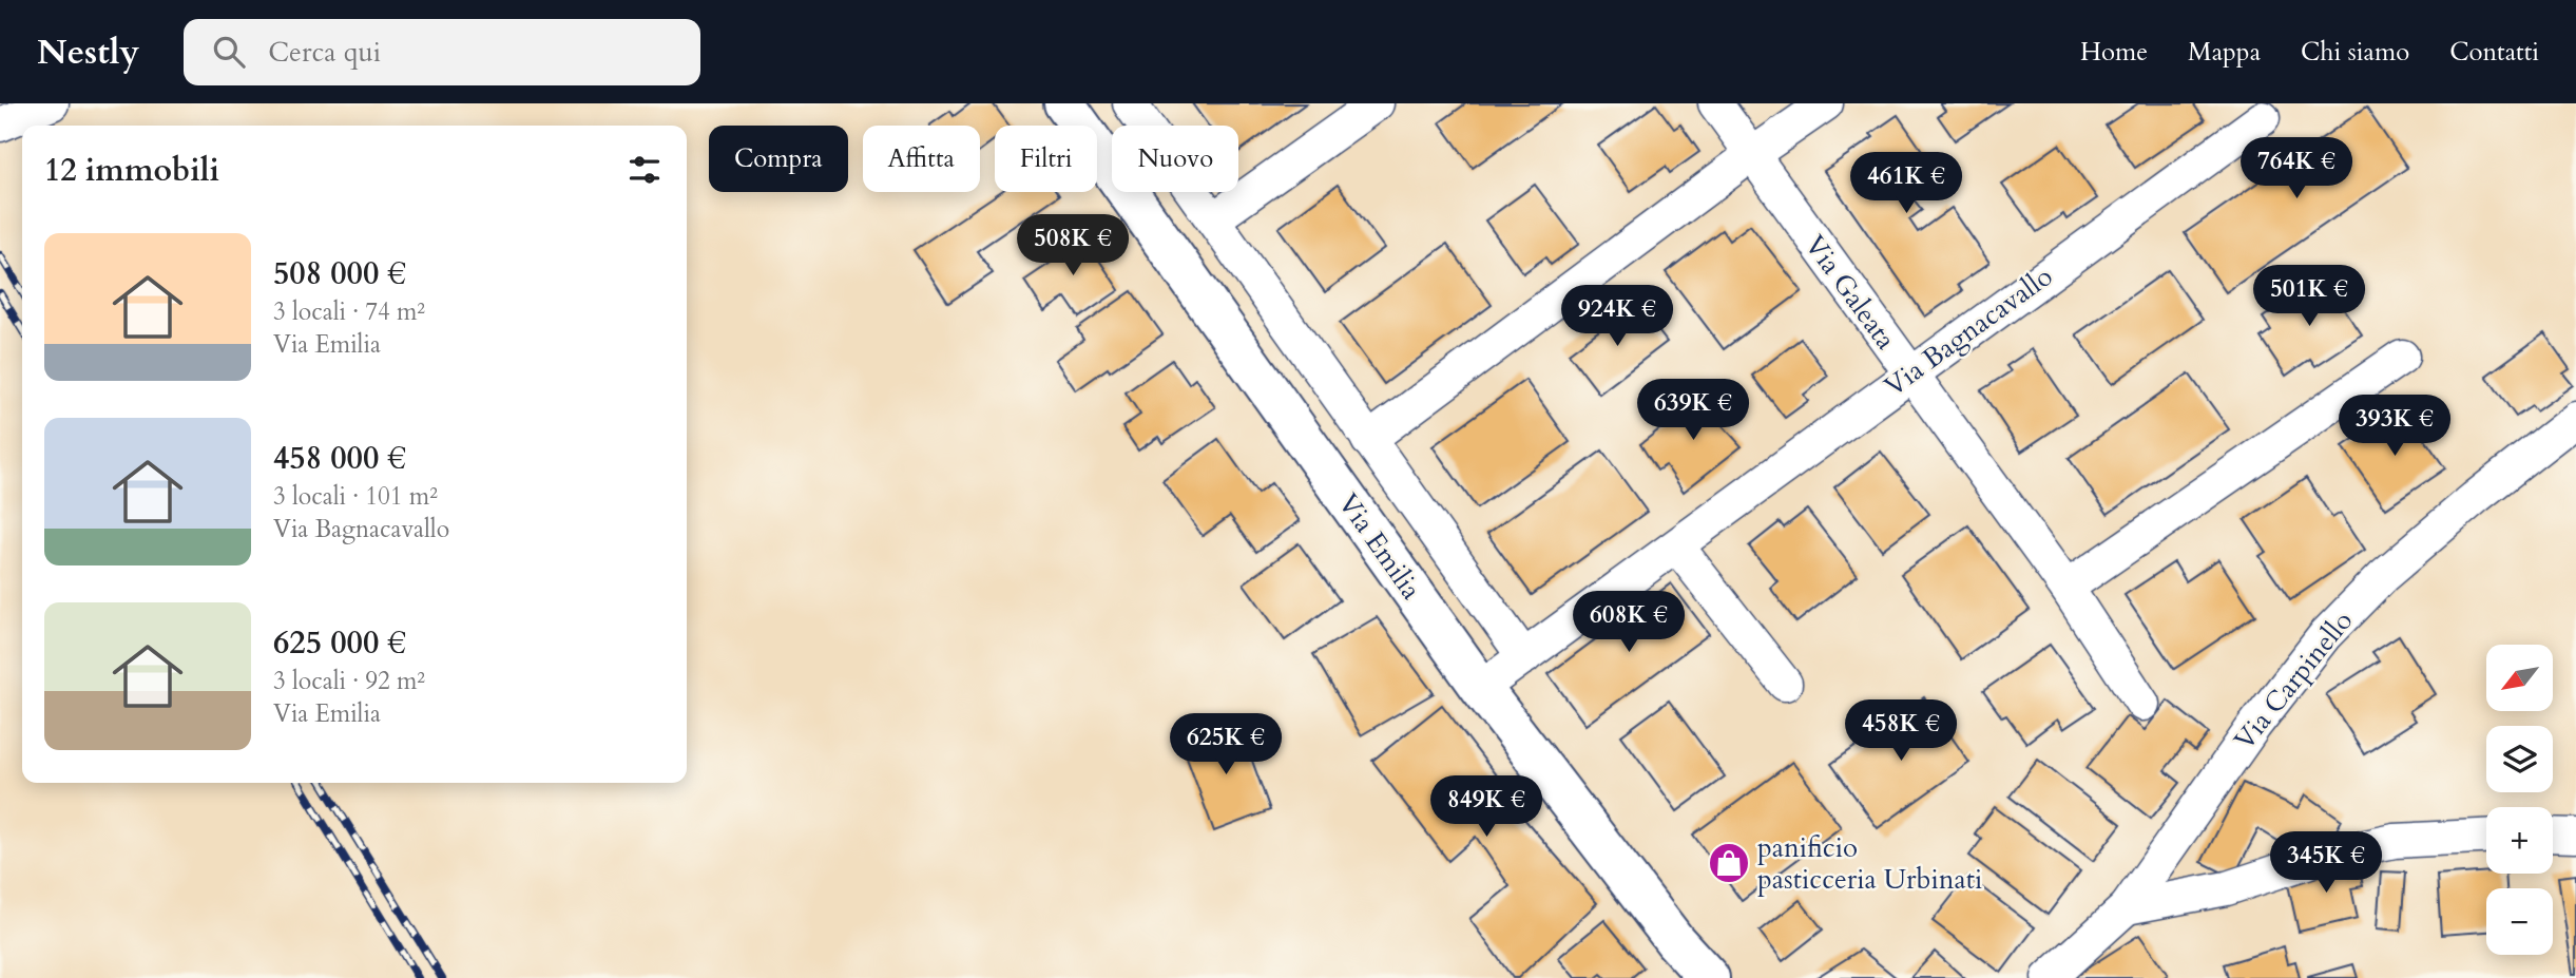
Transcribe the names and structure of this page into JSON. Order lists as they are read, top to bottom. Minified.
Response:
{"streets":{"main road":["Via Emilia"],"street":["Via Galeata","Via Bagnacavallo","Via Carpinello"]},"crossings":[["Via Galeata","Via Bagnacavallo"],["Via Bagnacavallo","Via Emilia"]],"places":{"shop":["panificio pasticceria Urbinati"]},"north":"bottom left","page":{"header":"Nestly","search":"Cerca qui","nav":["Home","Mappa","Chi siamo","Contatti"],"chip":["Compra","Affitta","Filtri","Nuovo"],"heading":"12 immobili","price":["764K €","461K €","508K €","501K €","924K €","639K €","393K €","608K €","458K €","625K €","849K €","345K €"],"list":[{"name":"508 000 €","note":"3 locali · 74 m² · Via Emilia"},{"name":"458 000 €","note":"3 locali · 101 m² · Via Bagnacavallo"},{"name":"625 000 €","note":"3 locali · 92 m² · Via Emilia"}],"map_buttons":["+","−"]}}
